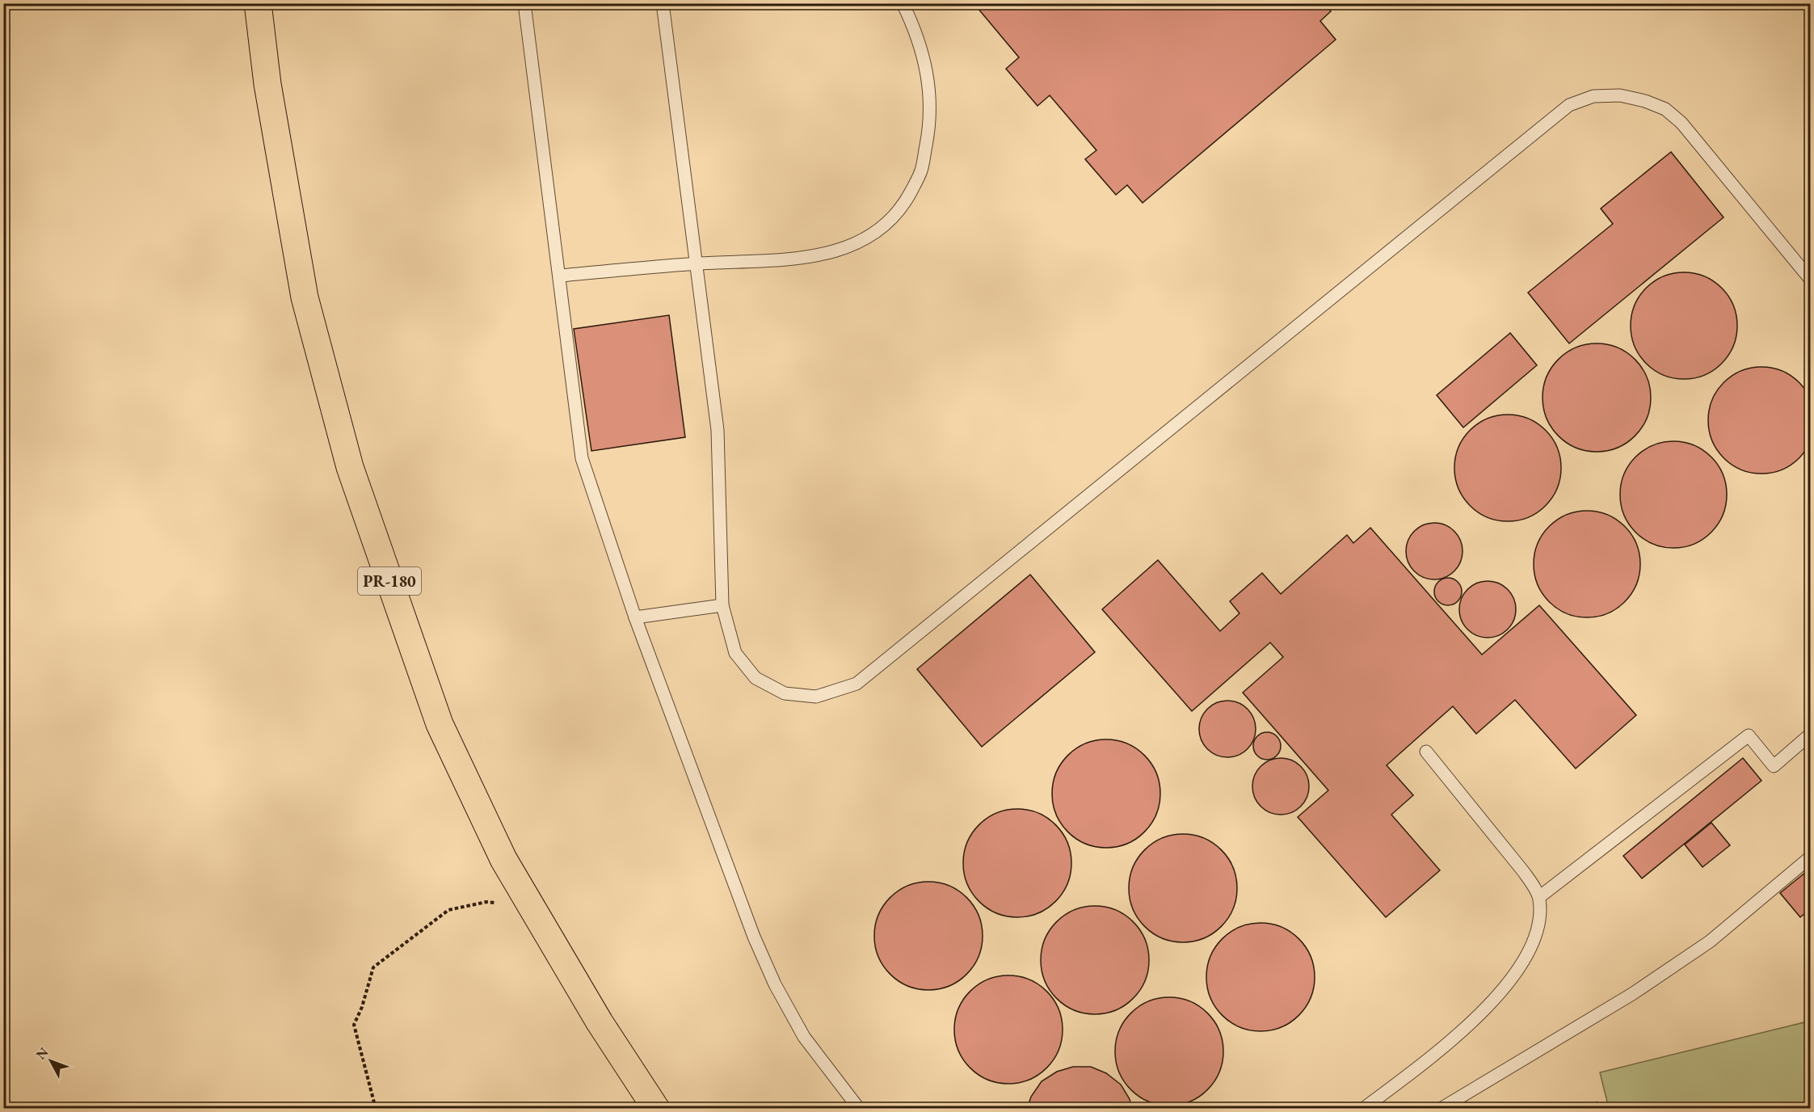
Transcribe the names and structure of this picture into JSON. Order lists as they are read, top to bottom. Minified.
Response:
{"streets":{"main road":["PR-180"]},"north":"top left"}
